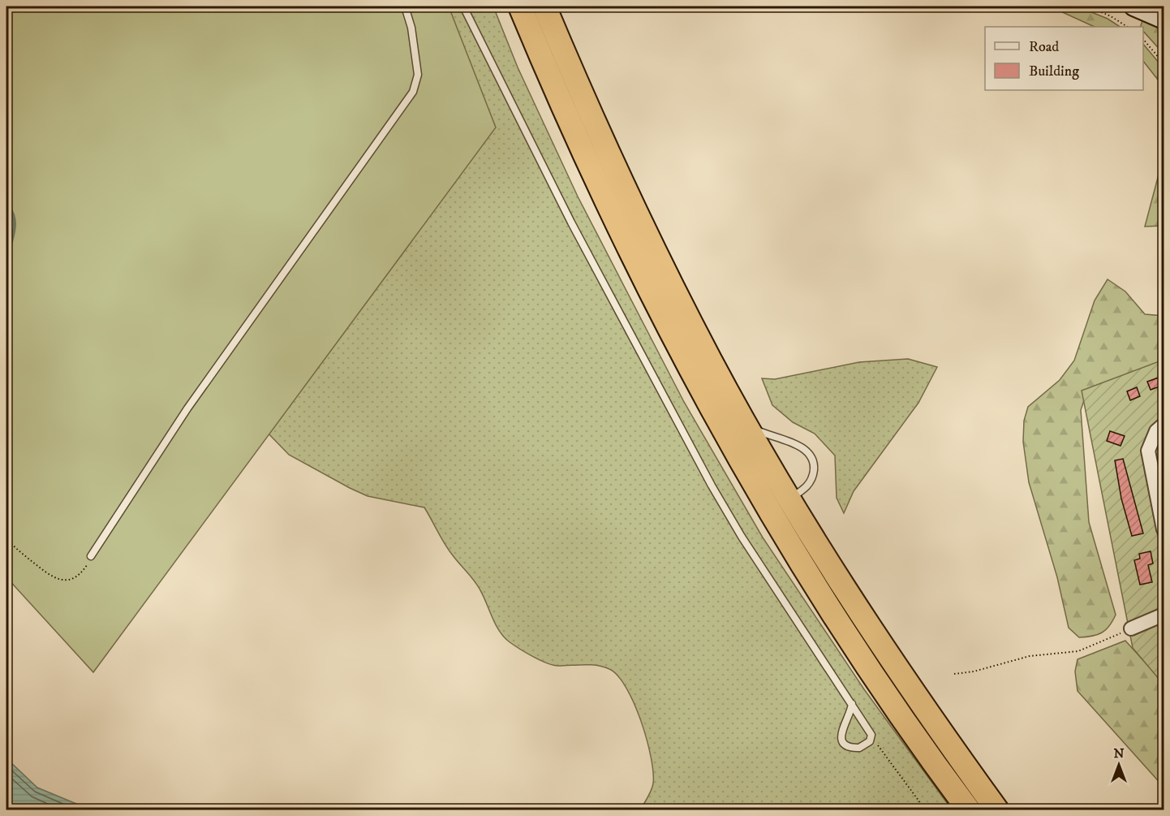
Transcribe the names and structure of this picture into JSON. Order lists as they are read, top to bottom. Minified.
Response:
{"legend":["Road","Building"],"north":"top"}
